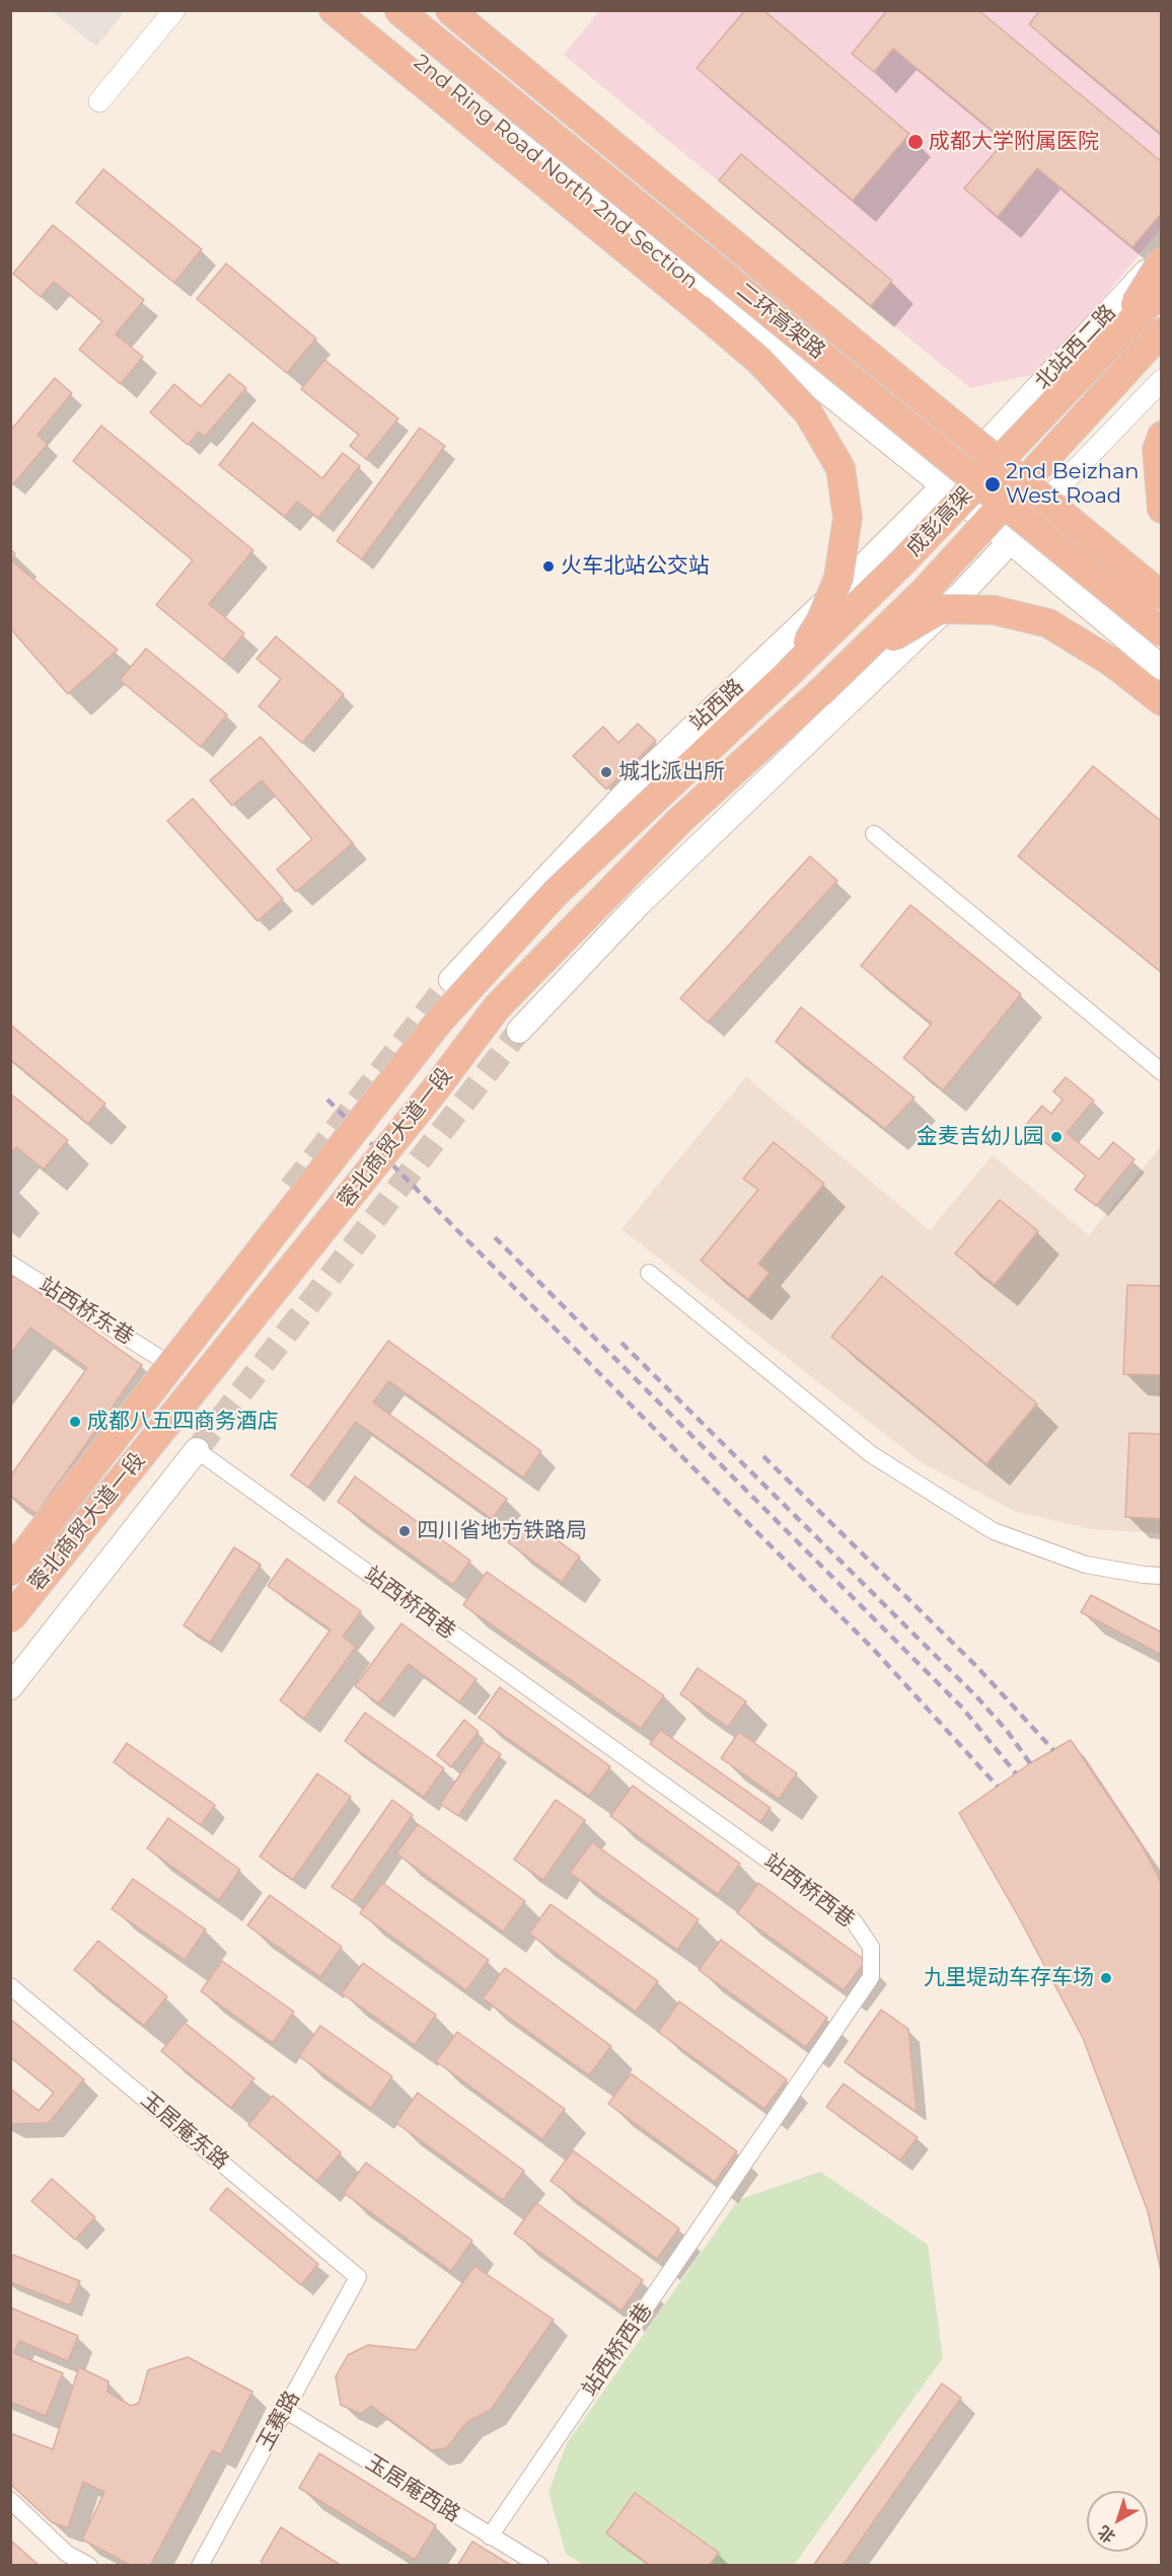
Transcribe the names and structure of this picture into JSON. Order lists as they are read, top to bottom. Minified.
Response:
{"streets":{"highway":["二环高架路","成彭高架","蓉北商贸大道一段"],"main road":["2nd Ring Road North 2nd Section","北站西二路","站西路"],"street":["站西桥东巷","站西桥西巷","玉居庵东路","玉赛路","玉居庵西路"]},"crossings":[["2nd Ring Road North 2nd Section","站西路"],["北站西二路","站西路"],["成彭高架","蓉北商贸大道一段"],["蓉北商贸大道一段","站西桥东巷"],["站西桥西巷","玉居庵西路"],["玉居庵东路","玉赛路"],["玉赛路","玉居庵西路"]],"places":["成都大学附属医院","2nd Beizhan West Road","火车北站公交站","城北派出所","金麦吉幼儿园","成都八五四商务酒店","四川省地方铁路局","九里堤动车存车场"],"north":"bottom left"}
